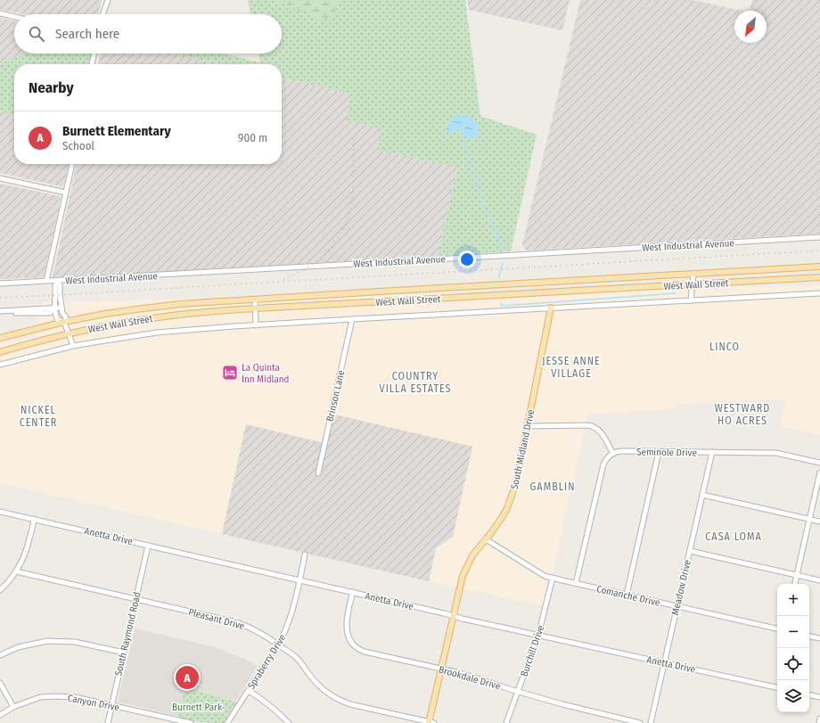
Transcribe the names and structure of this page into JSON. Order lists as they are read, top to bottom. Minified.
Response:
{"streets":{"main road":["West Wall Street","South Midland Drive"],"street":["West Industrial Avenue","Brinson Lane","Seminole Drive","Anetta Drive","Meadow Drive","Comanche Drive","Pleasant Drive","South Raymond Road","Burchill Drive","Spraberry Drive","Brookdale Drive","Canyon Drive"]},"crossings":[["West Wall Street","Brinson Lane"],["West Wall Street","South Midland Drive"],["South Midland Drive","Anetta Drive"],["South Midland Drive","Comanche Drive"],["South Midland Drive","Pleasant Drive"],["South Midland Drive","Brookdale Drive"],["Seminole Drive","Meadow Drive"],["Anetta Drive","Meadow Drive"],["Anetta Drive","South Raymond Road"],["Anetta Drive","Burchill Drive"],["Anetta Drive","Spraberry Drive"],["Anetta Drive","Brookdale Drive"],["Meadow Drive","Comanche Drive"],["Comanche Drive","Burchill Drive"],["Pleasant Drive","South Raymond Road"],["Pleasant Drive","Spraberry Drive"],["South Raymond Road","Canyon Drive"],["Burchill Drive","Brookdale Drive"]],"districts":["LINCO","JESSE ANNE VILLAGE","COUNTRY VILLA ESTATES","WESTWARD HO ACRES","NICKEL CENTER","GAMBLIN","CASA LOMA"],"parks":["Burnett Park"],"places":{"hotel":["La Quinta Inn Midland"]},"north":"bottom left","page":{"search":"Search here","heading":"Nearby","list":[{"mark":"A","name":"Burnett Elementary","note":"School","value":"900 m"}],"map_buttons":["+","−"],"pins":"A"}}
